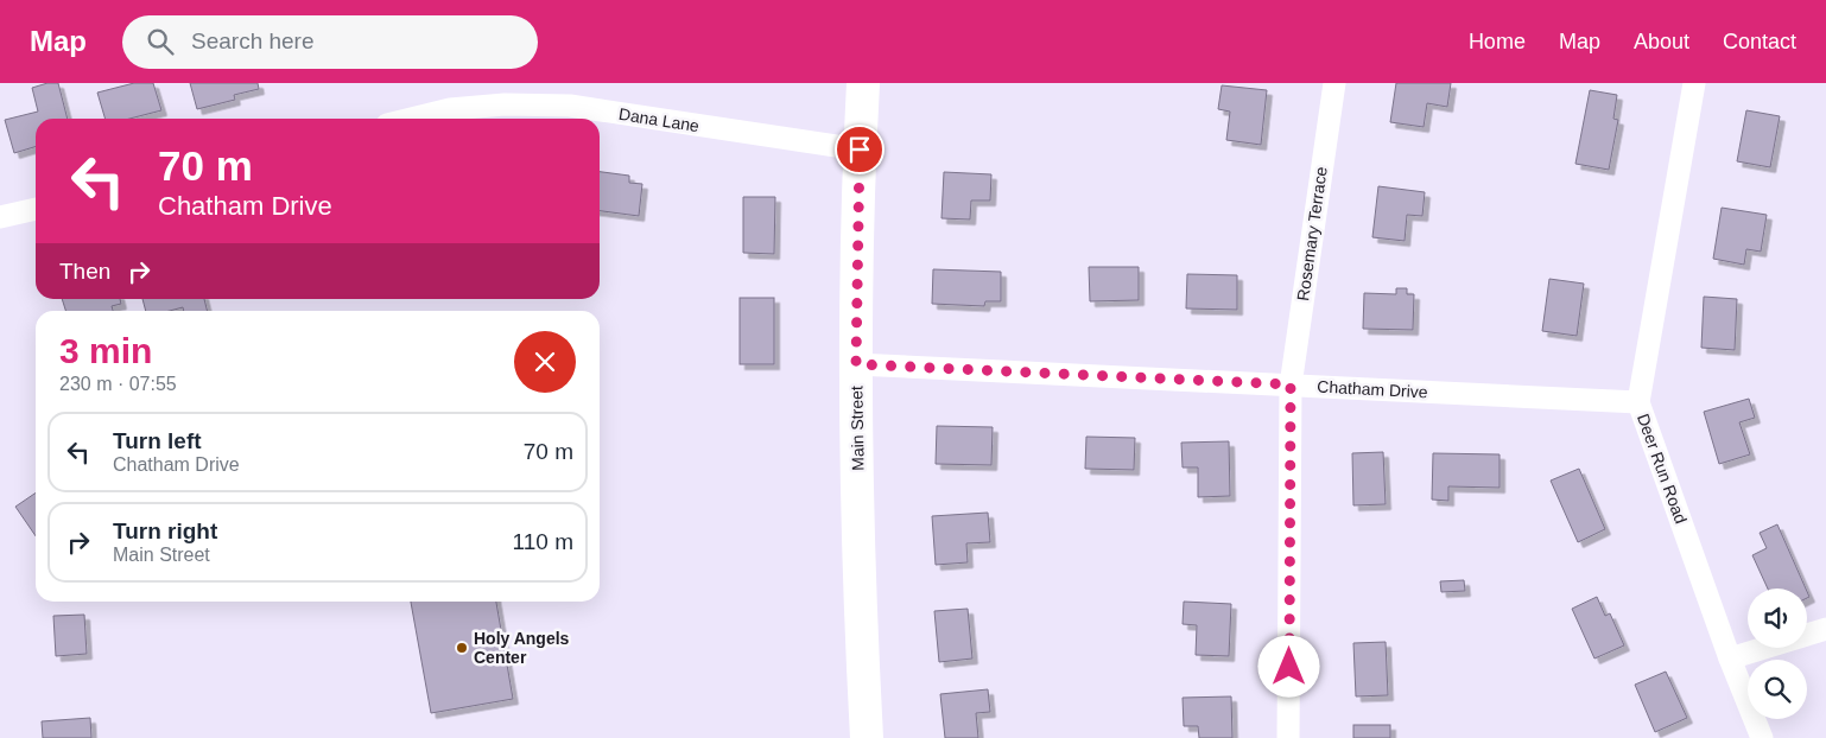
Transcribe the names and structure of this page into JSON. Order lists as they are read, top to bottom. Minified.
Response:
{"streets":{"main road":["Main Street"],"street":["Dana Lane","Rosemary Terrace","Chatham Drive","Deer Run Road"]},"crossings":[["Dana Lane","Main Street"],["Rosemary Terrace","Chatham Drive"],["Chatham Drive","Main Street"],["Chatham Drive","Deer Run Road"]],"places":["Holy Angels Center"],"page":{"header":"Map","search":"Search here","nav":["Home","Map","About","Contact"],"turn":["70 m","Chatham Drive"],"then":"Then","heading":["3 min","230 m · 07:55"],"list":[{"name":"Turn left","note":"Chatham Drive","value":"70 m"},{"name":"Turn right","note":"Main Street","value":"110 m"}]}}
